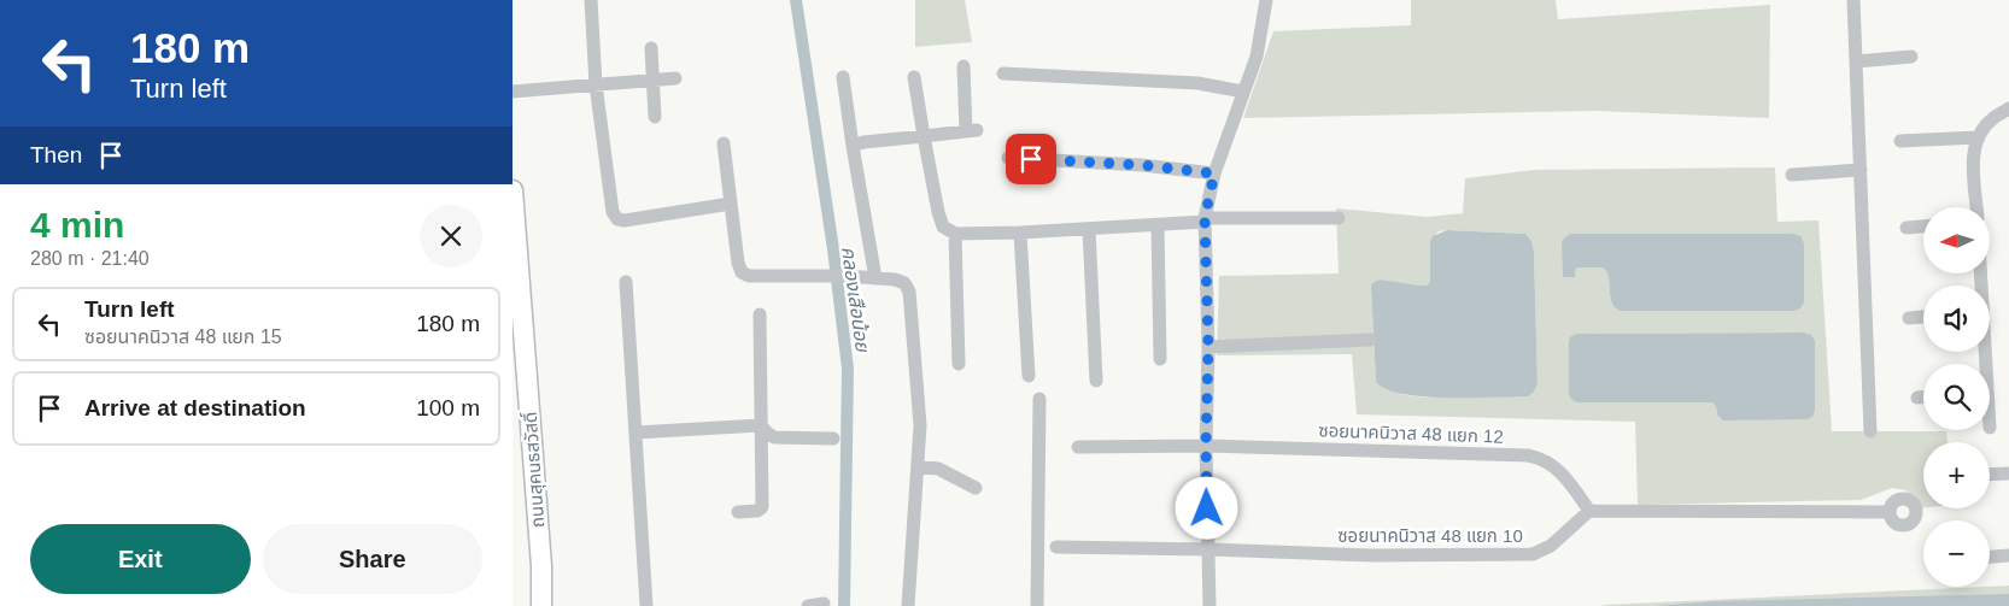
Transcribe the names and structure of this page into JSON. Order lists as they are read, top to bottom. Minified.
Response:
{"streets":{"main road":["ถนนสุคนธสวัสดิ์"],"street":["ซอยนาคนิวาส 48 แยก 12","ซอยนาคนิวาส 48 แยก 10"]},"crossings":[["ซอยนาคนิวาส 48 แยก 12","ซอยนาคนิวาส 48 แยก 10"]],"water":["คลองเสือน้อย"],"north":"left","page":{"turn":["180 m","Turn left"],"then":"Then","heading":["4 min","280 m · 21:40"],"map_buttons":["+","−"],"list":[{"name":"Turn left","note":"ซอยนาคนิวาส 48 แยก 15","value":"180 m"},{"name":"Arrive at destination","value":"100 m"}],"buttons":["Exit","Share"]}}
